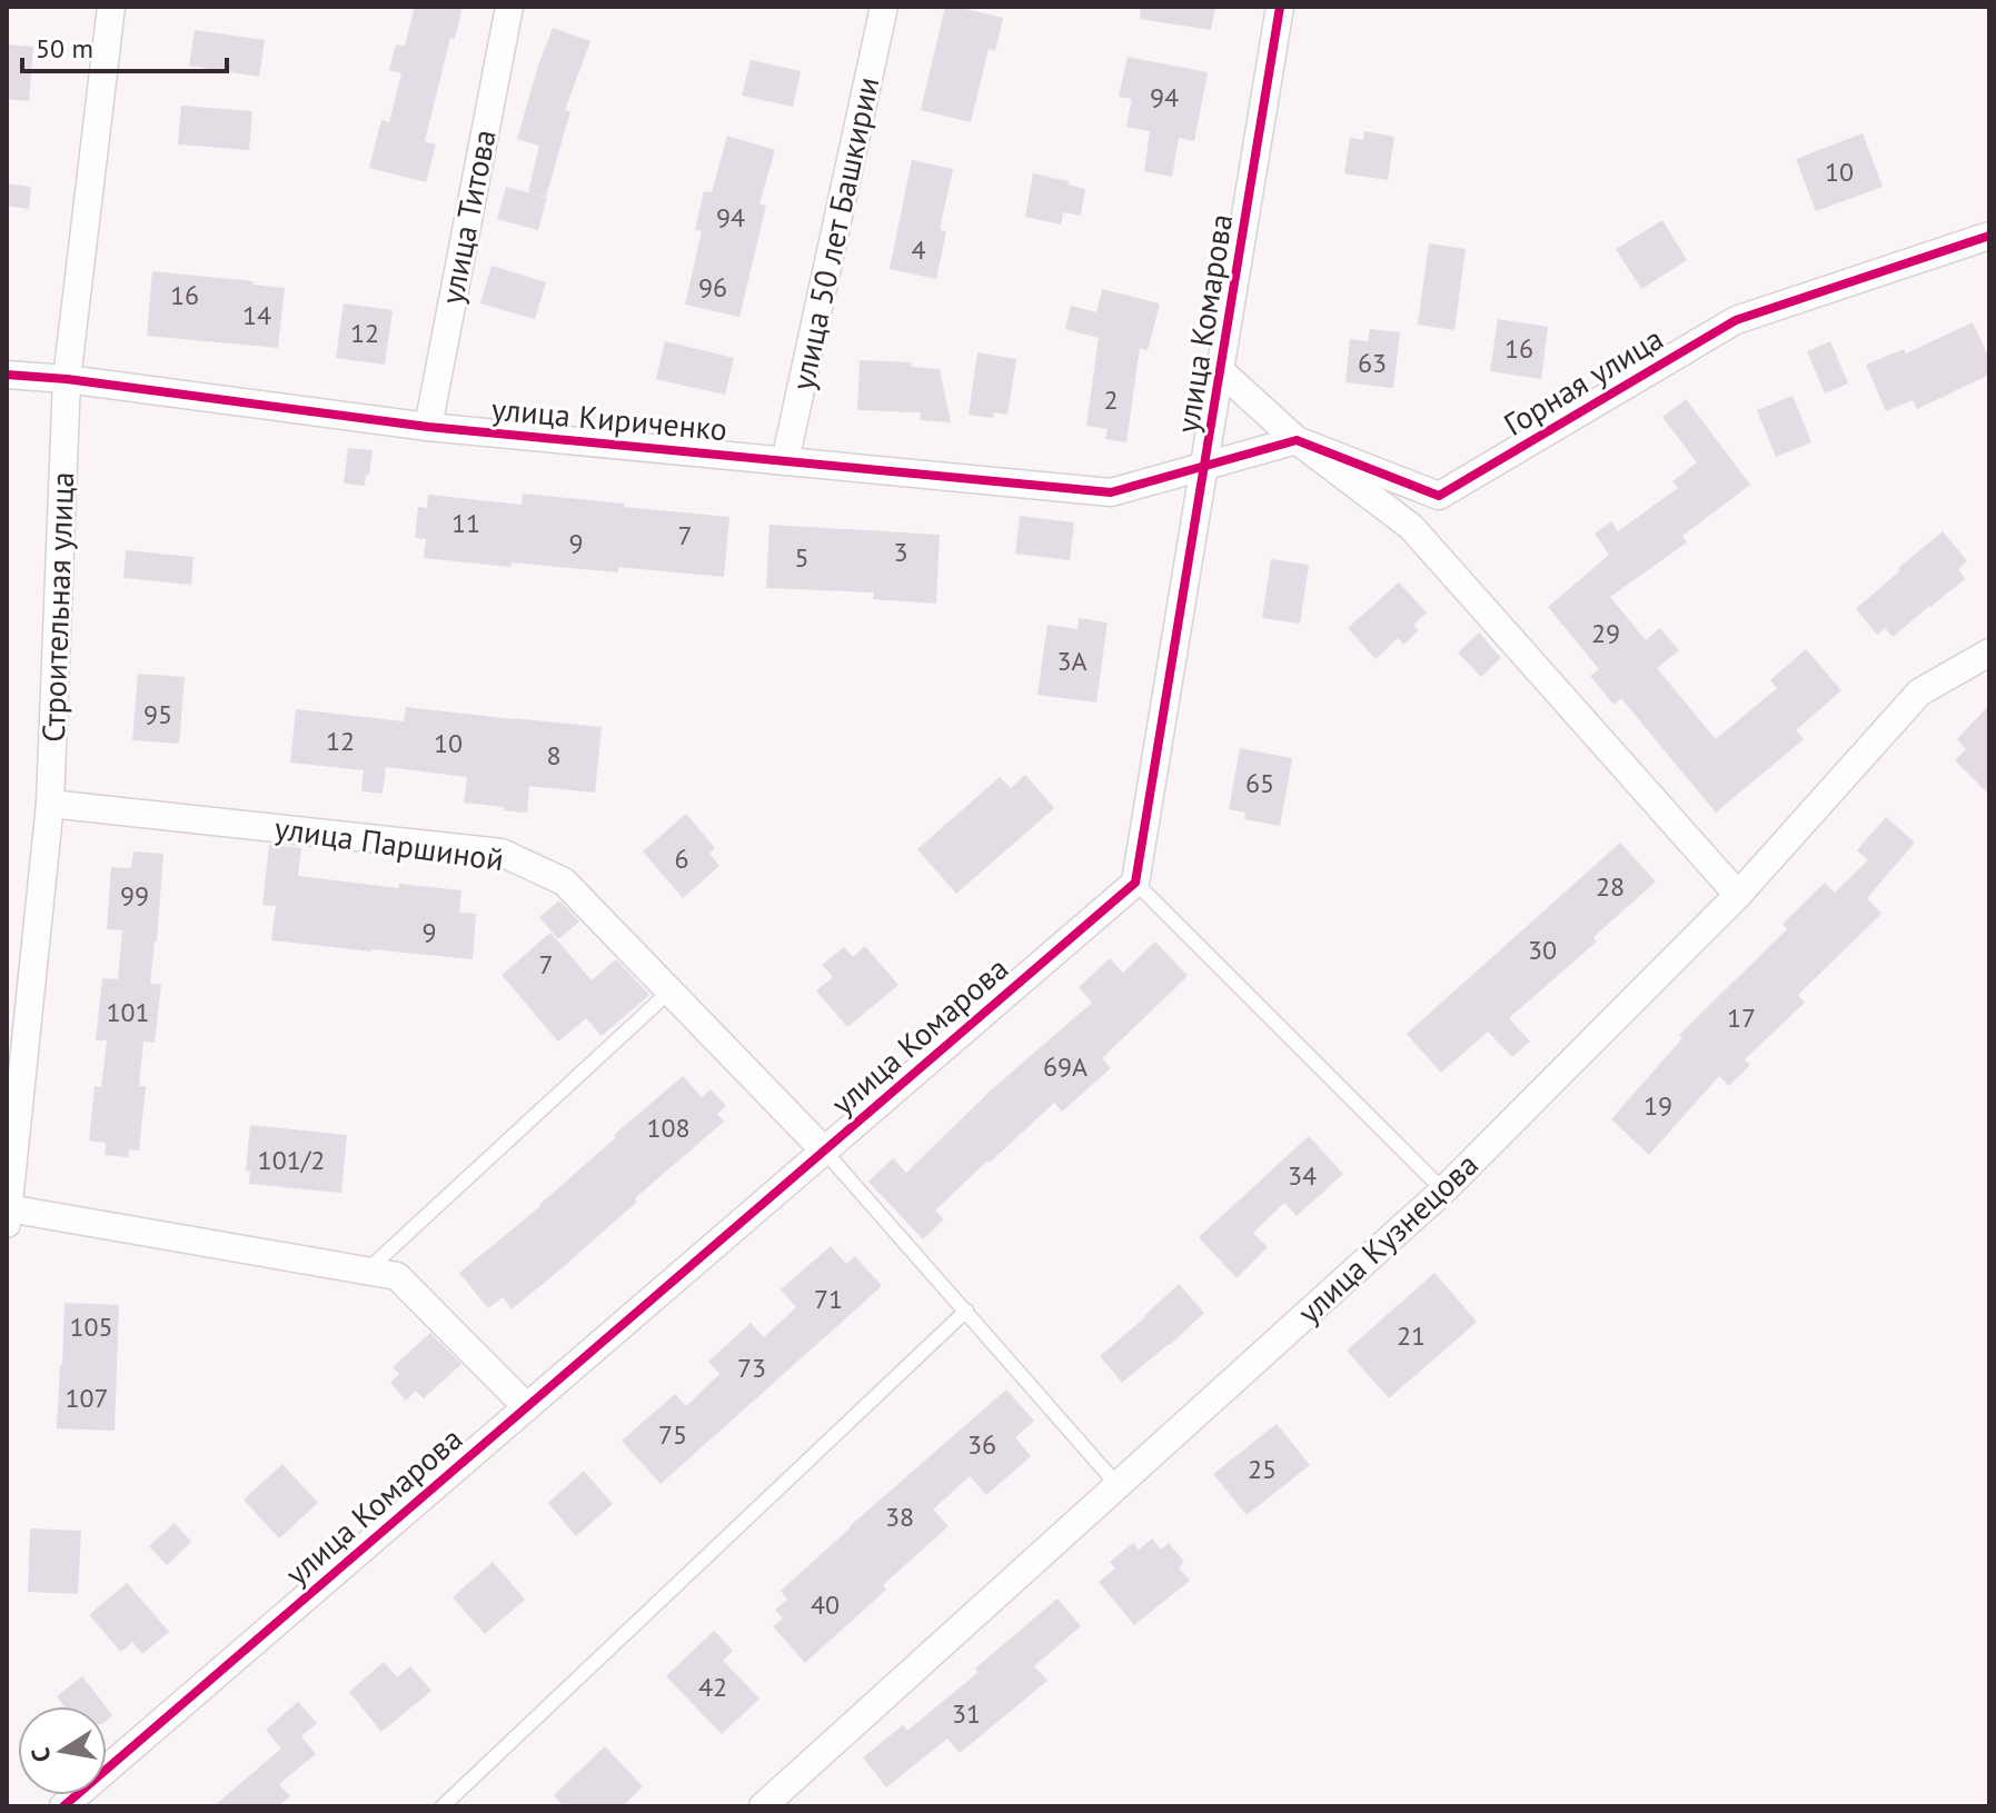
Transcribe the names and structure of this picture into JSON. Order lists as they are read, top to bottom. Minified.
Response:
{"streets":{"street":["улица Титова","улица 50 лет Башкирии","улица Комарова","Горная улица","улица Кириченко","Строительная улица","улица Паршиной","улица Кузнецова"]},"crossings":[["улица Титова","улица Кириченко"],["улица 50 лет Башкирии","улица Кириченко"],["улица Комарова","улица Кириченко"],["улица Комарова","Строительная улица"],["улица Комарова","улица Паршиной"],["улица Кириченко","Строительная улица"],["Строительная улица","улица Паршиной"]],"house_numbers":["94","10","94","4","96","16","14","12","16","63","2","11","7","9","3","5","29","3А","95","12","10","8","65","6","28","99","9","30","7","101","17","69А","19","108","101/2","34","71","105","21","73","107","75","36","25","38","40","42","31"],"scale_bar":"50 m","north":"left"}
